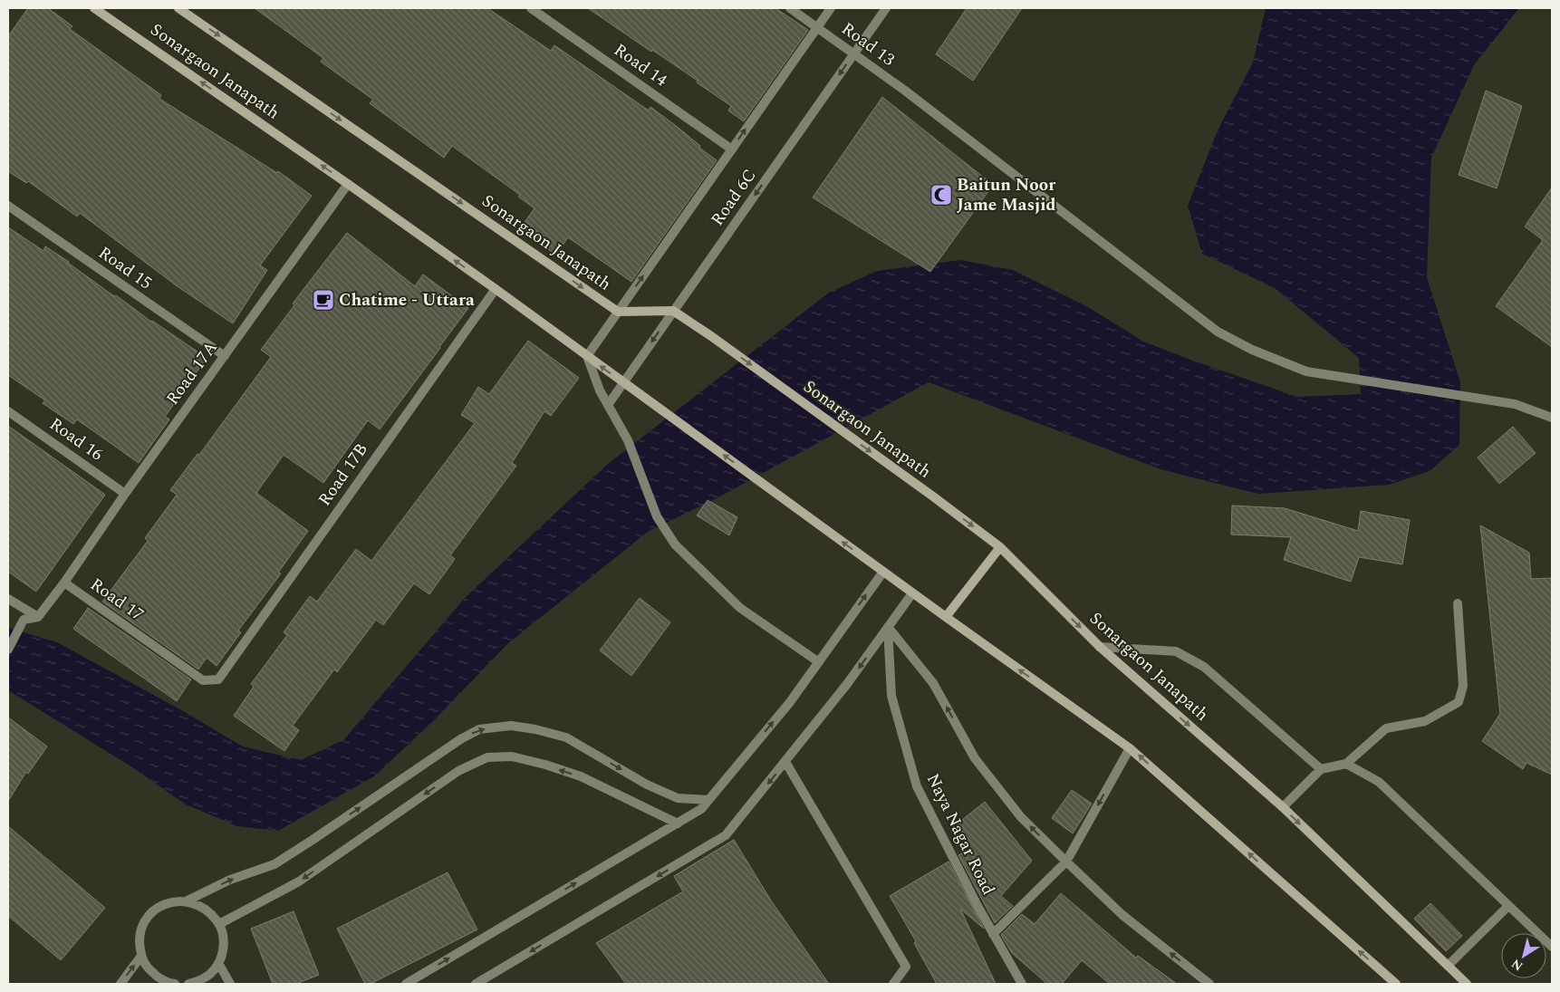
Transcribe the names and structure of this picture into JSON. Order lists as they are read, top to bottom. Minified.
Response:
{"streets":{"main road":["Sonargaon Janapath"],"street":["Road 13","Road 14","Road 6C","Road 15","Road 17A","Road 16","Road 17B","Road 17","Naya Nagar Road"]},"crossings":[["Road 13","Road 6C"],["Road 14","Road 6C"],["Sonargaon Janapath","Road 6C"],["Sonargaon Janapath","Road 17A"],["Sonargaon Janapath","Road 17B"],["Road 15","Road 17A"],["Road 17A","Road 16"],["Road 17A","Road 17"],["Road 17B","Road 17"]],"places":{"mosque":["Baitun Noor Jame Masjid"],"cafe":["Chatime - Uttara"]},"north":"bottom left"}
